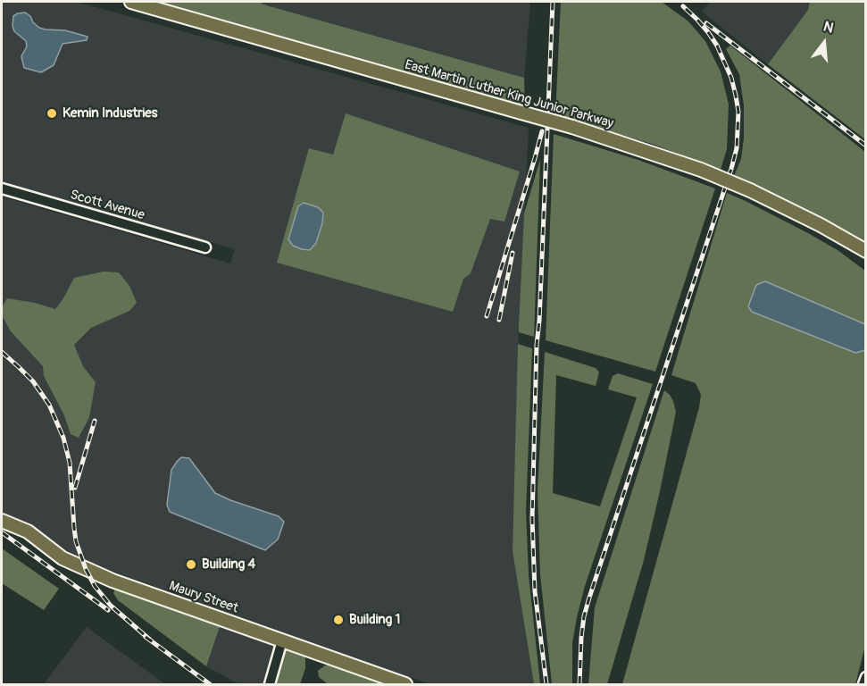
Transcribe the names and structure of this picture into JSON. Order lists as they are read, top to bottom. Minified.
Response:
{"streets":{"main road":["East Martin Luther King Junior Parkway","Maury Street"],"street":["Scott Avenue"]},"places":["Kemin Industries","Building 4","Building 1"],"north":"top"}
